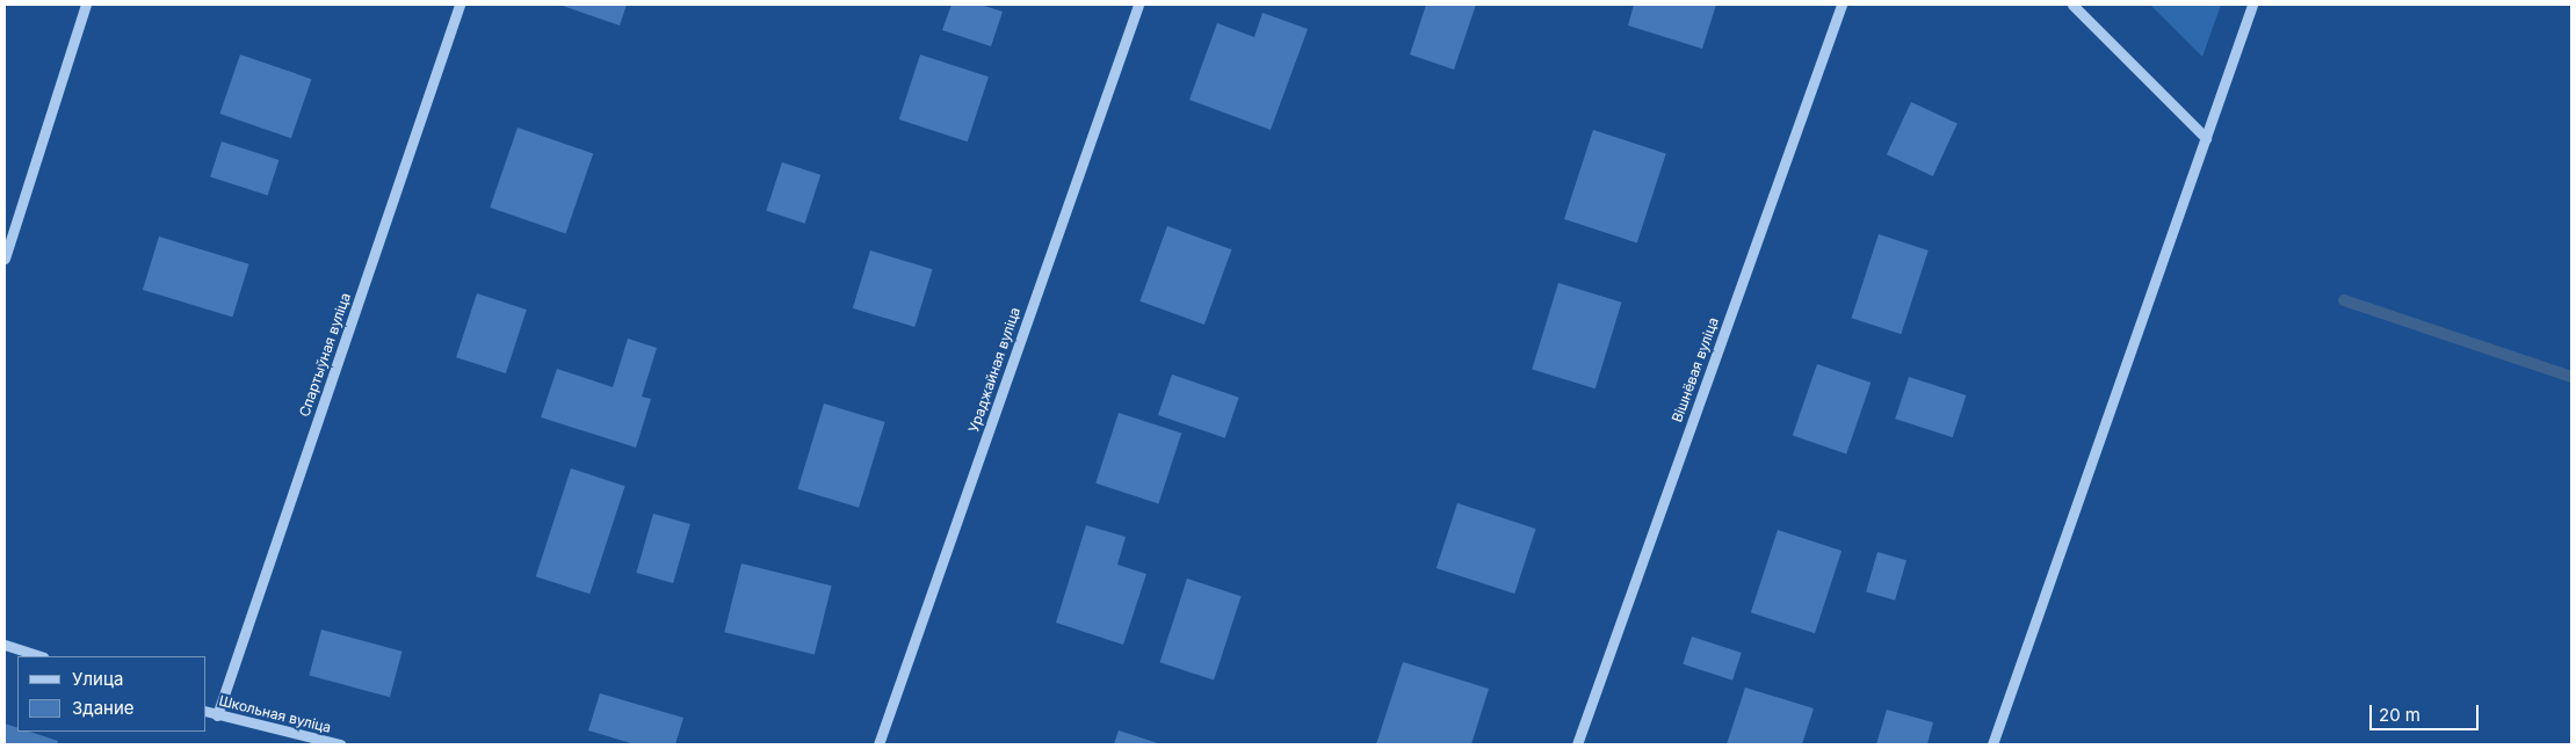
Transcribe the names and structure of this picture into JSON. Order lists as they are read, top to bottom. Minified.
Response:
{"streets":{"street":["Спартыўная вуліца","Ураджайная вуліца","Вішнёвая вуліца","Школьная вуліца"]},"crossings":[["Спартыўная вуліца","Школьная вуліца"]],"legend":["Улица","Здание"],"scale_bar":"20 m"}
